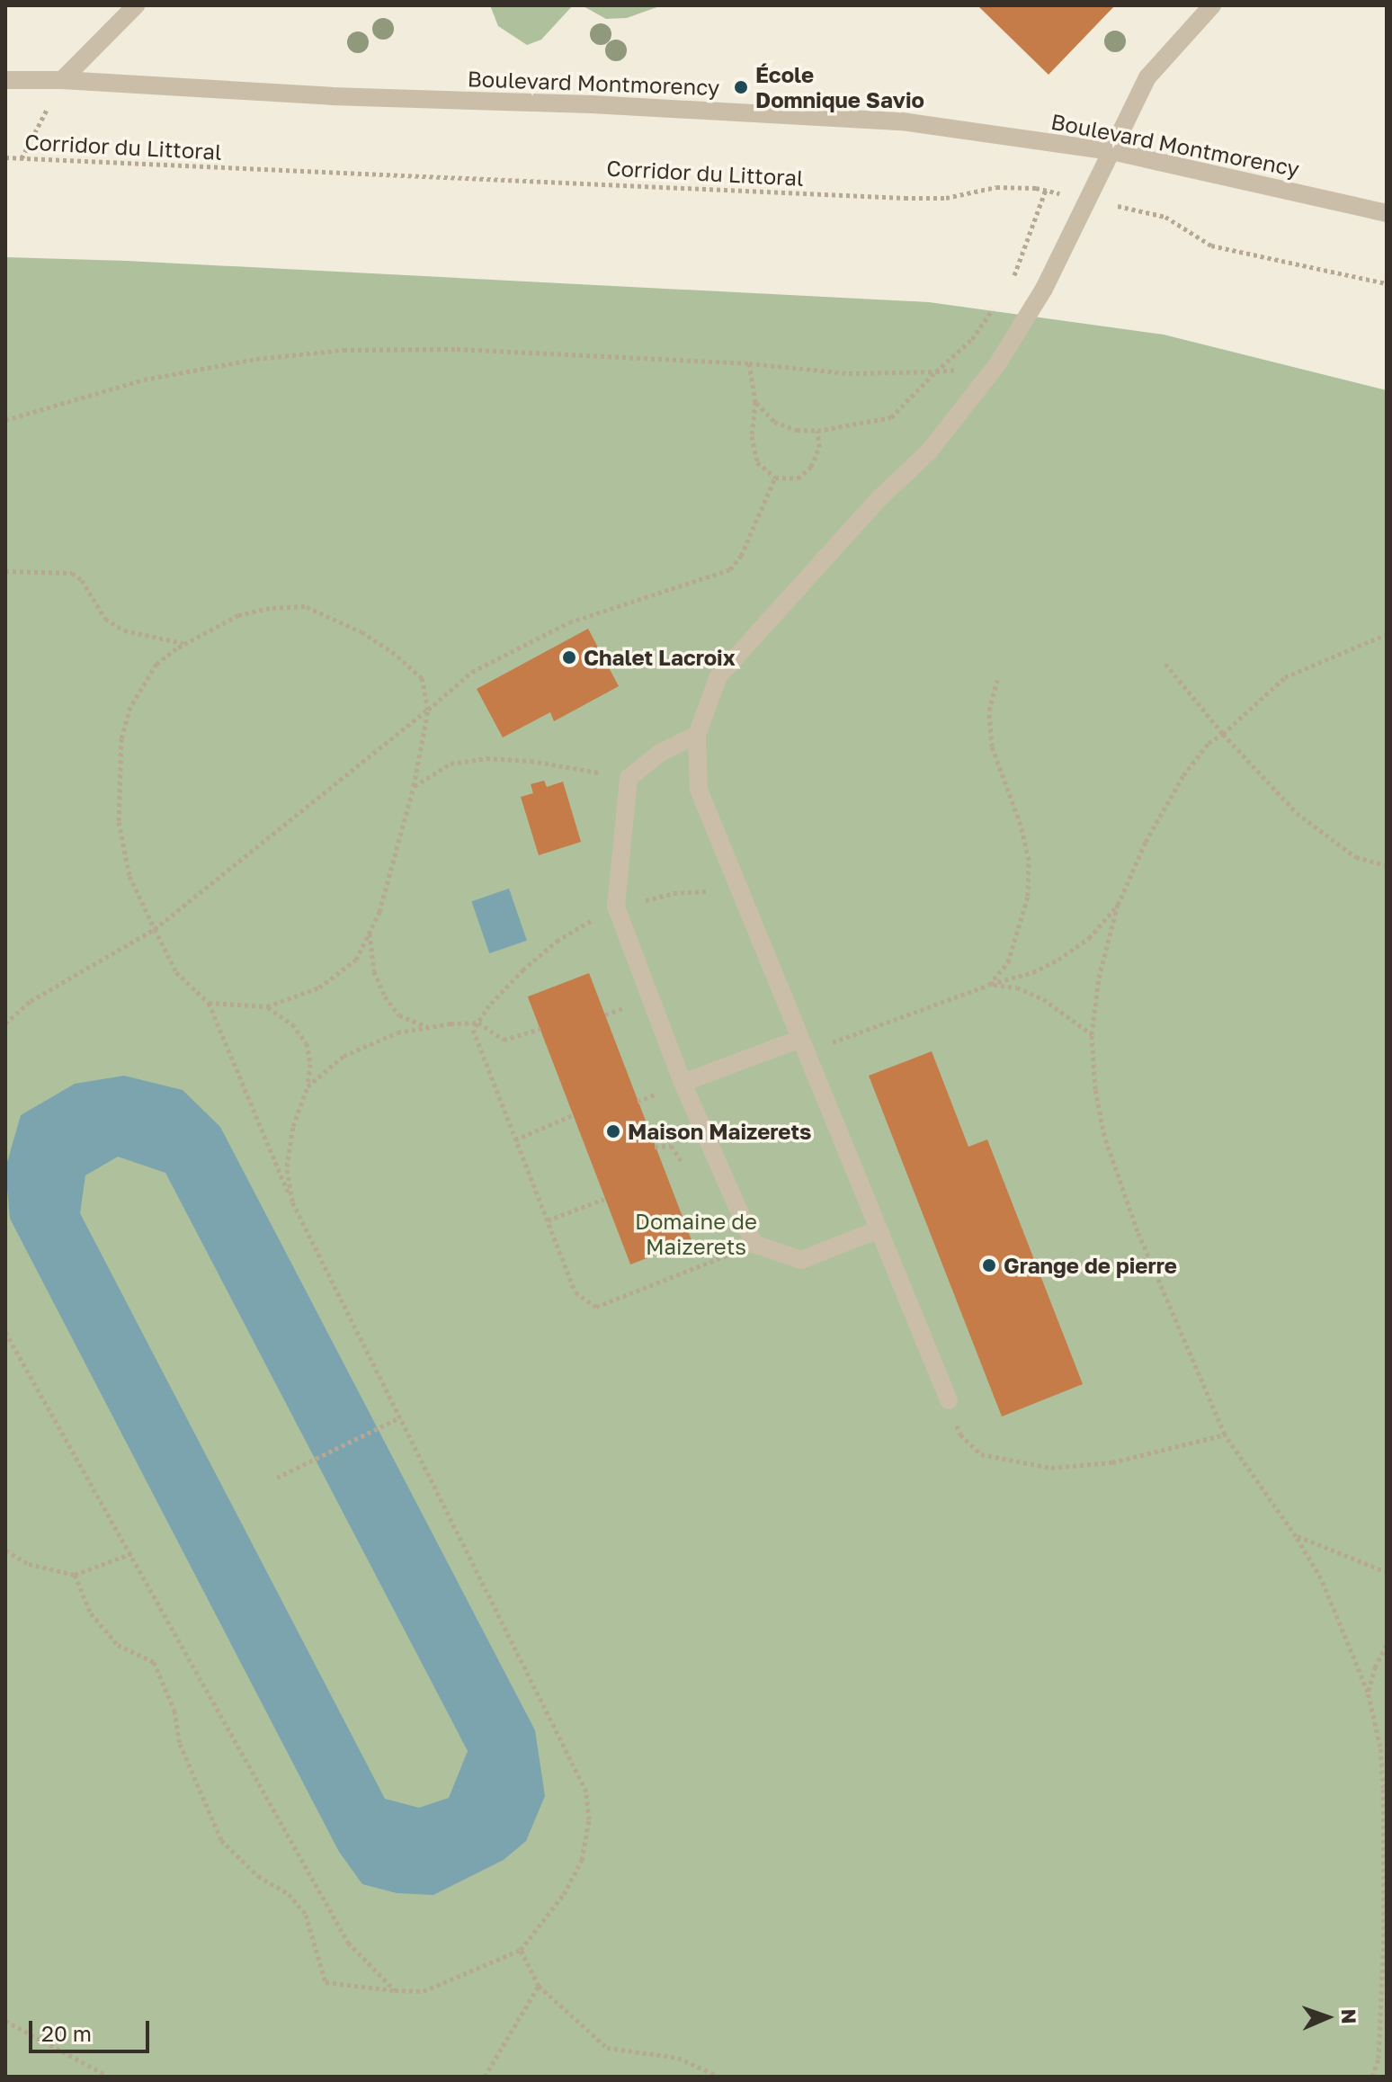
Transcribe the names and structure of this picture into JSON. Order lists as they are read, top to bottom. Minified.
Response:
{"streets":{"street":["Boulevard Montmorency"],"path":["Corridor du Littoral"]},"parks":["Domaine de Maizerets"],"places":["École Domnique Savio","Chalet Lacroix","Maison Maizerets","Grange de pierre"],"scale_bar":"20 m","north":"right"}
